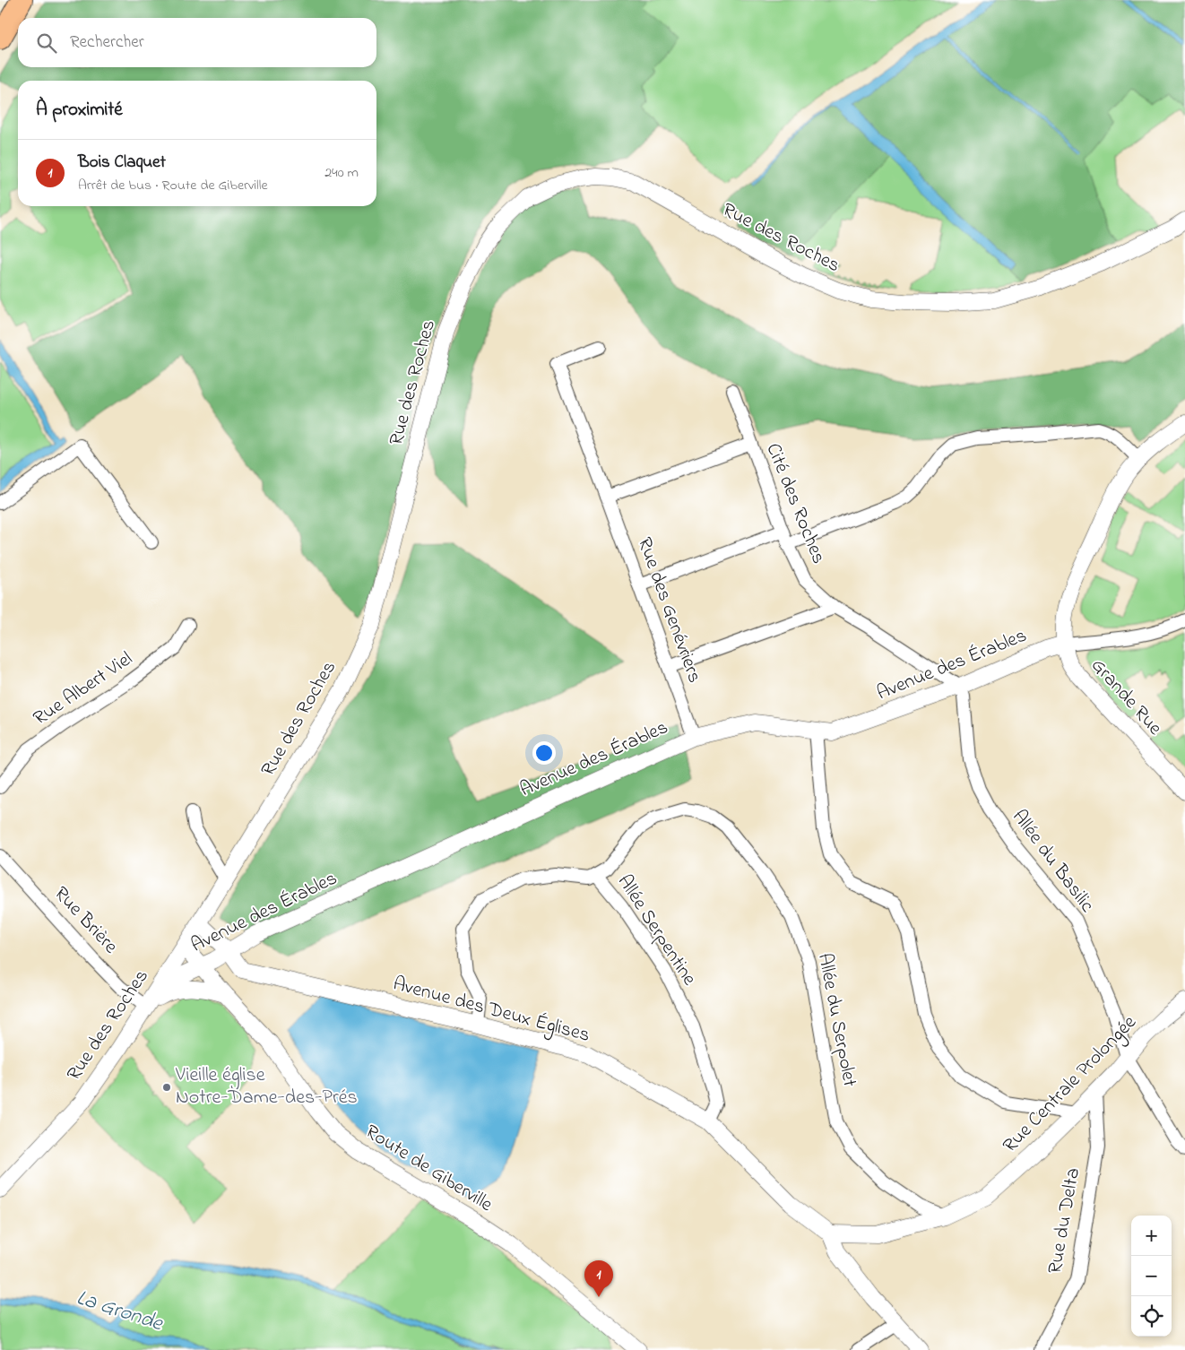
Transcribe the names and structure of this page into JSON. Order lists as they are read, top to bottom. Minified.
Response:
{"streets":{"street":["Rue des Roches","Cité des Roches","Rue des Genévriers","Avenue des Érables","Rue Albert Viel","Grande Rue","Allée du Basilic","Rue Brière","Allée Serpentine","Avenue des Deux Églises","Allée du Serpolet","Rue Centrale Prolongée","Route de Giberville","Rue du Delta"]},"crossings":[["Rue des Roches","Avenue des Érables"],["Rue des Roches","Rue Brière"],["Rue des Roches","Avenue des Deux Églises"],["Rue des Roches","Route de Giberville"],["Cité des Roches","Avenue des Érables"],["Cité des Roches","Allée du Basilic"],["Rue des Genévriers","Avenue des Érables"],["Avenue des Érables","Grande Rue"],["Avenue des Érables","Allée du Basilic"],["Avenue des Érables","Avenue des Deux Églises"],["Avenue des Érables","Route de Giberville"],["Allée du Basilic","Rue Centrale Prolongée"],["Allée Serpentine","Avenue des Deux Églises"],["Allée Serpentine","Allée du Serpolet"],["Avenue des Deux Églises","Rue Centrale Prolongée"],["Allée du Serpolet","Rue Centrale Prolongée"],["Rue Centrale Prolongée","Rue du Delta"]],"water":["La Gronde"],"places":["Vieille église Notre-Dame-des-Prés"],"page":{"search":"Rechercher","heading":"À proximité","list":[{"mark":"1","name":"Bois Claquet","note":"Arrêt de bus · Route de Giberville","value":"240 m"}],"map_buttons":["+","−"],"pins":"1"}}
